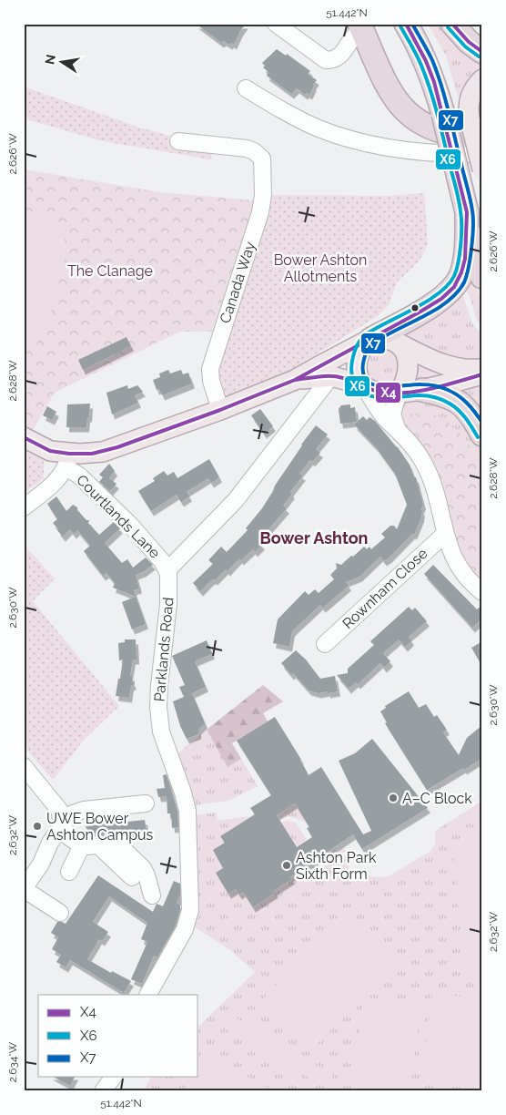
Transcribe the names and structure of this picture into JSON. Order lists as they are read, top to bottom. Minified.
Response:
{"streets":{"street":["Canada Way","Courtlands Lane","Rownham Close","Parklands Road"]},"crossings":[["Courtlands Lane","Parklands Road"]],"districts":["Bower Ashton"],"parks":["Bower Ashton Allotments","The Clanage"],"places":["A–C Block","UWE Bower Ashton Campus","Ashton Park Sixth Form"],"lines":["transit line X4","transit line X7","transit line X6"],"legend":["X4","X6","X7"],"north":"left","coordinates":["51.442°N","2.626°W","2.628°W","2.630°W","2.632°W","2.634°W"]}
